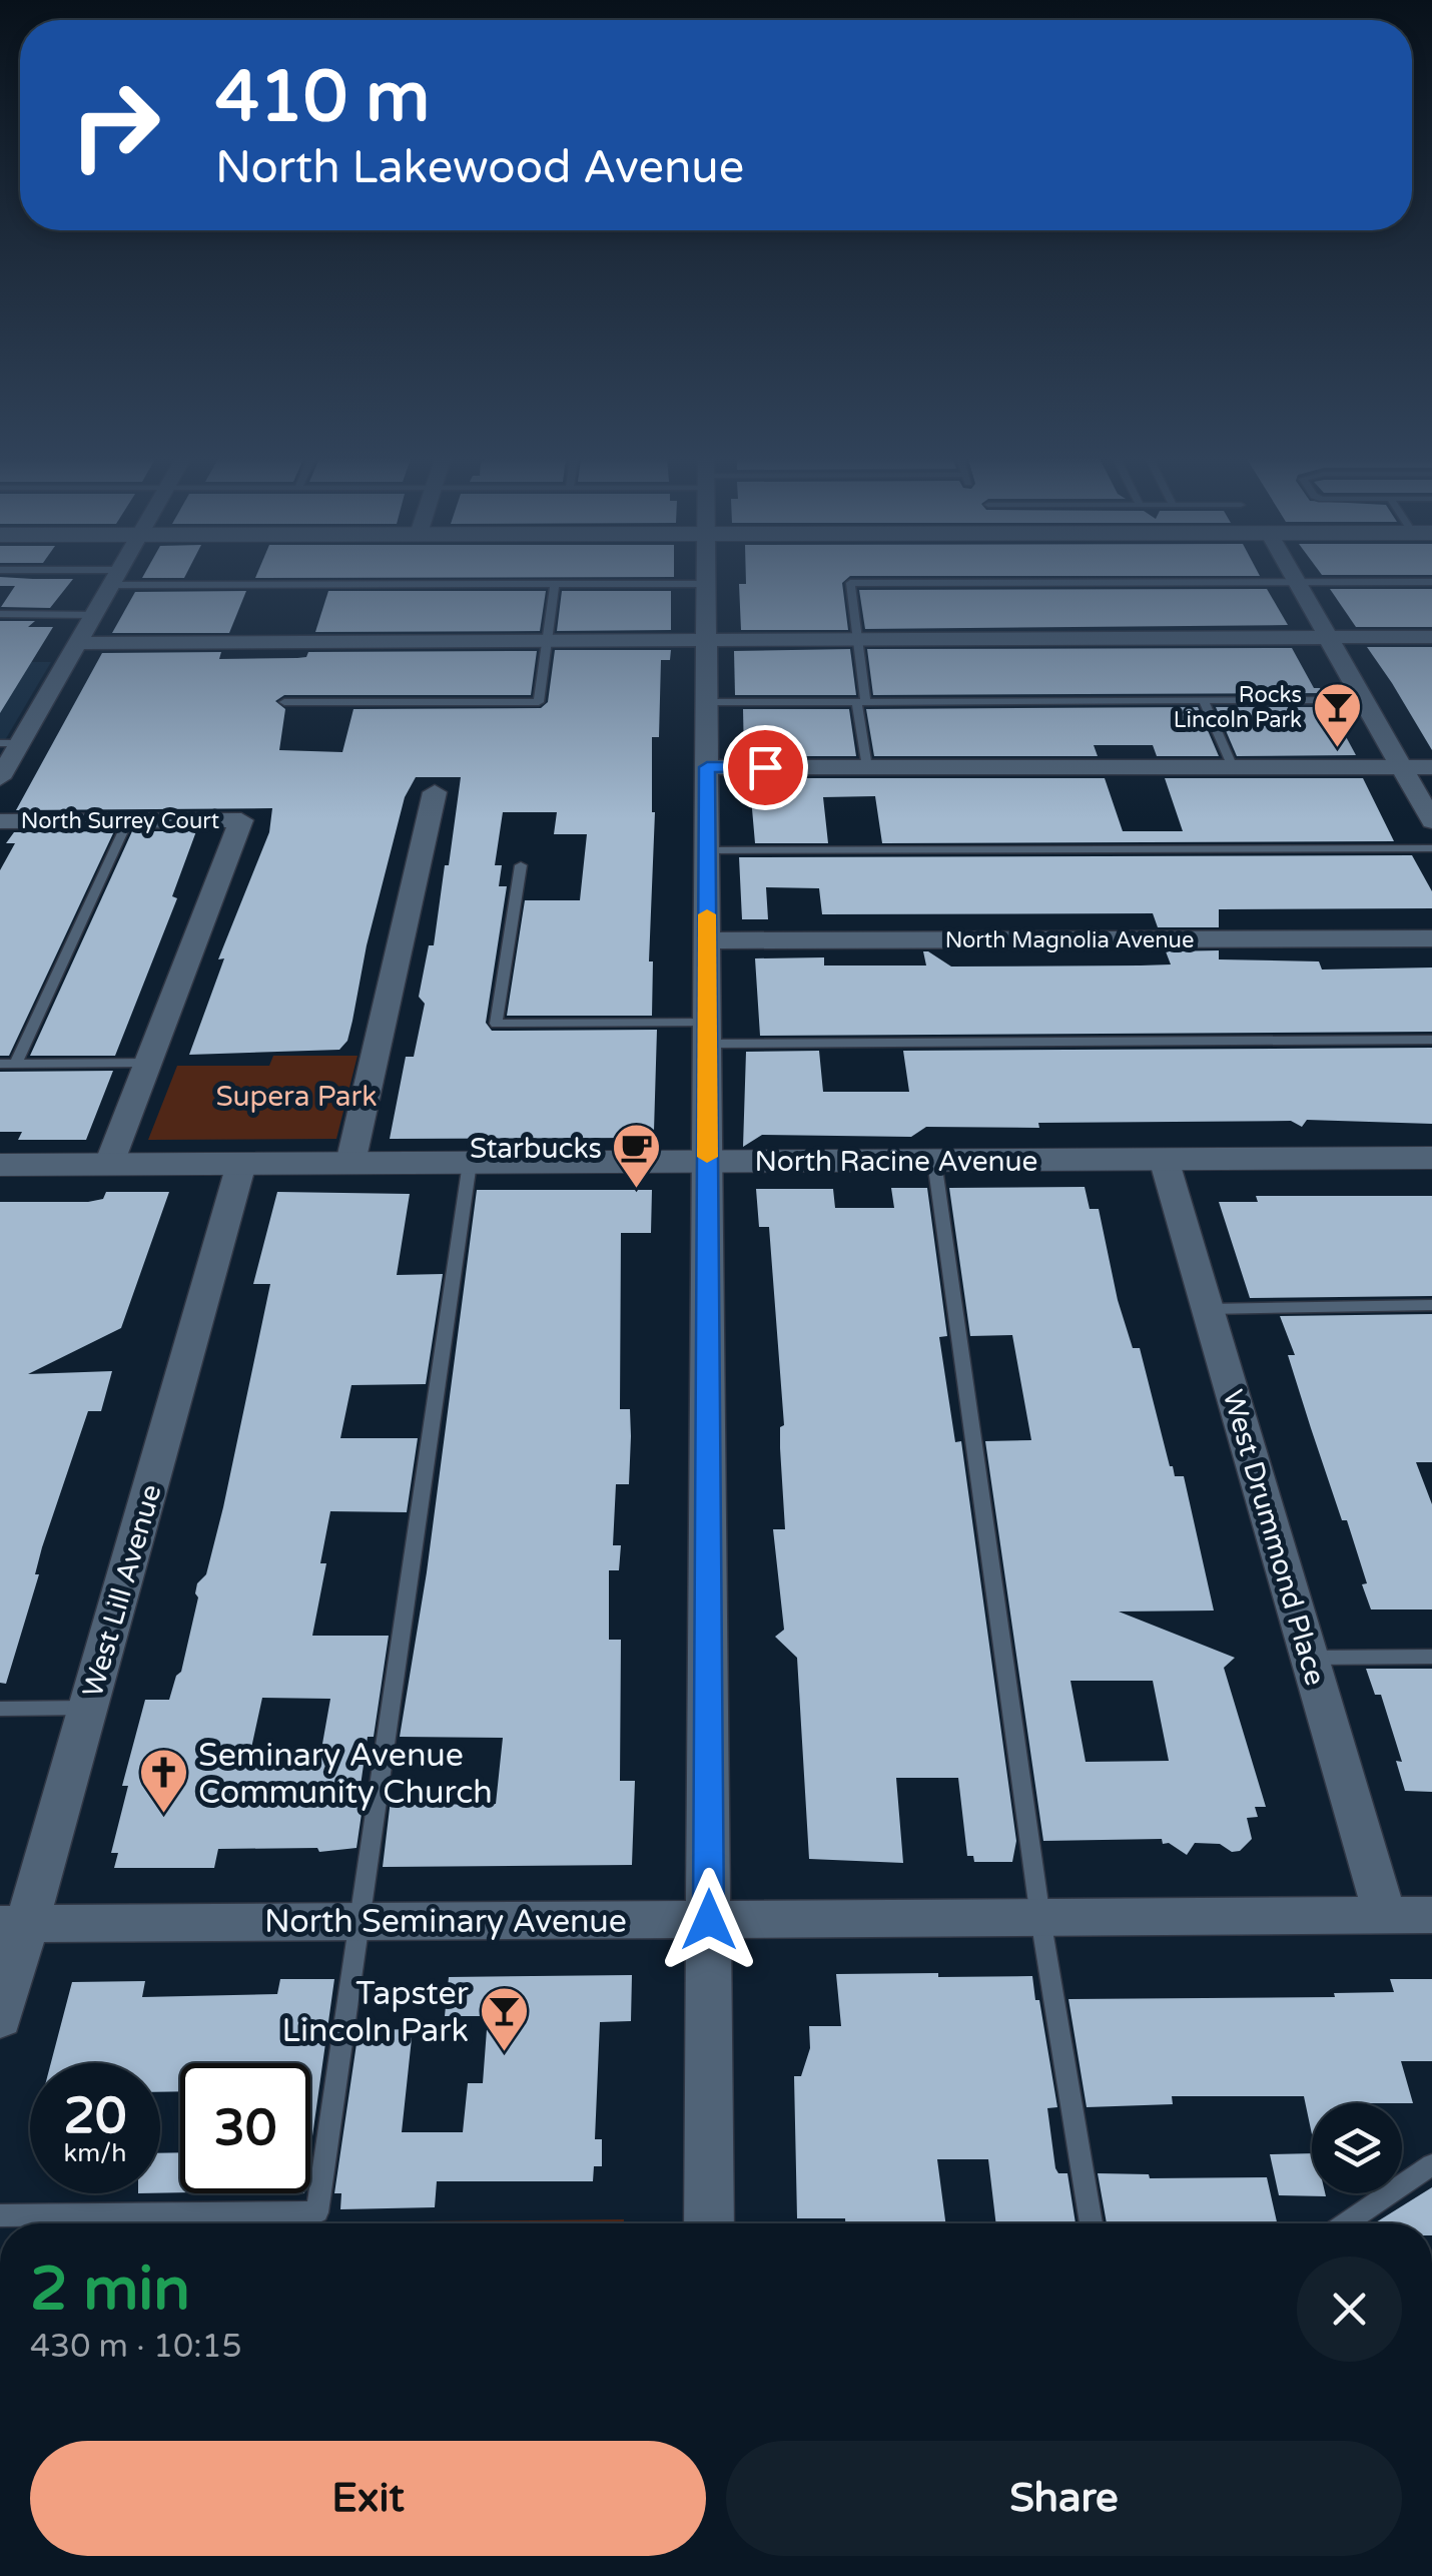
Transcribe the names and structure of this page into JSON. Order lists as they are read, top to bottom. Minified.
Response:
{"streets":{"street":["North Surrey Court","North Magnolia Avenue","North Racine Avenue","West Drummond Place","West Lill Avenue","North Seminary Avenue"]},"crossings":[["North Racine Avenue","West Drummond Place"],["North Racine Avenue","West Lill Avenue"],["West Drummond Place","North Seminary Avenue"],["West Lill Avenue","North Seminary Avenue"]],"parks":["Supera Park"],"places":{"bar":["Rocks Lincoln Park","Tapster Lincoln Park"],"cafe":["Starbucks"],"church":["Seminary Avenue Community Church"]},"page":{"turn":["410 m","North Lakewood Avenue"],"speed":"20 km/h","limit":"30","heading":["2 min","430 m · 10:15"],"buttons":["Exit","Share"]}}
